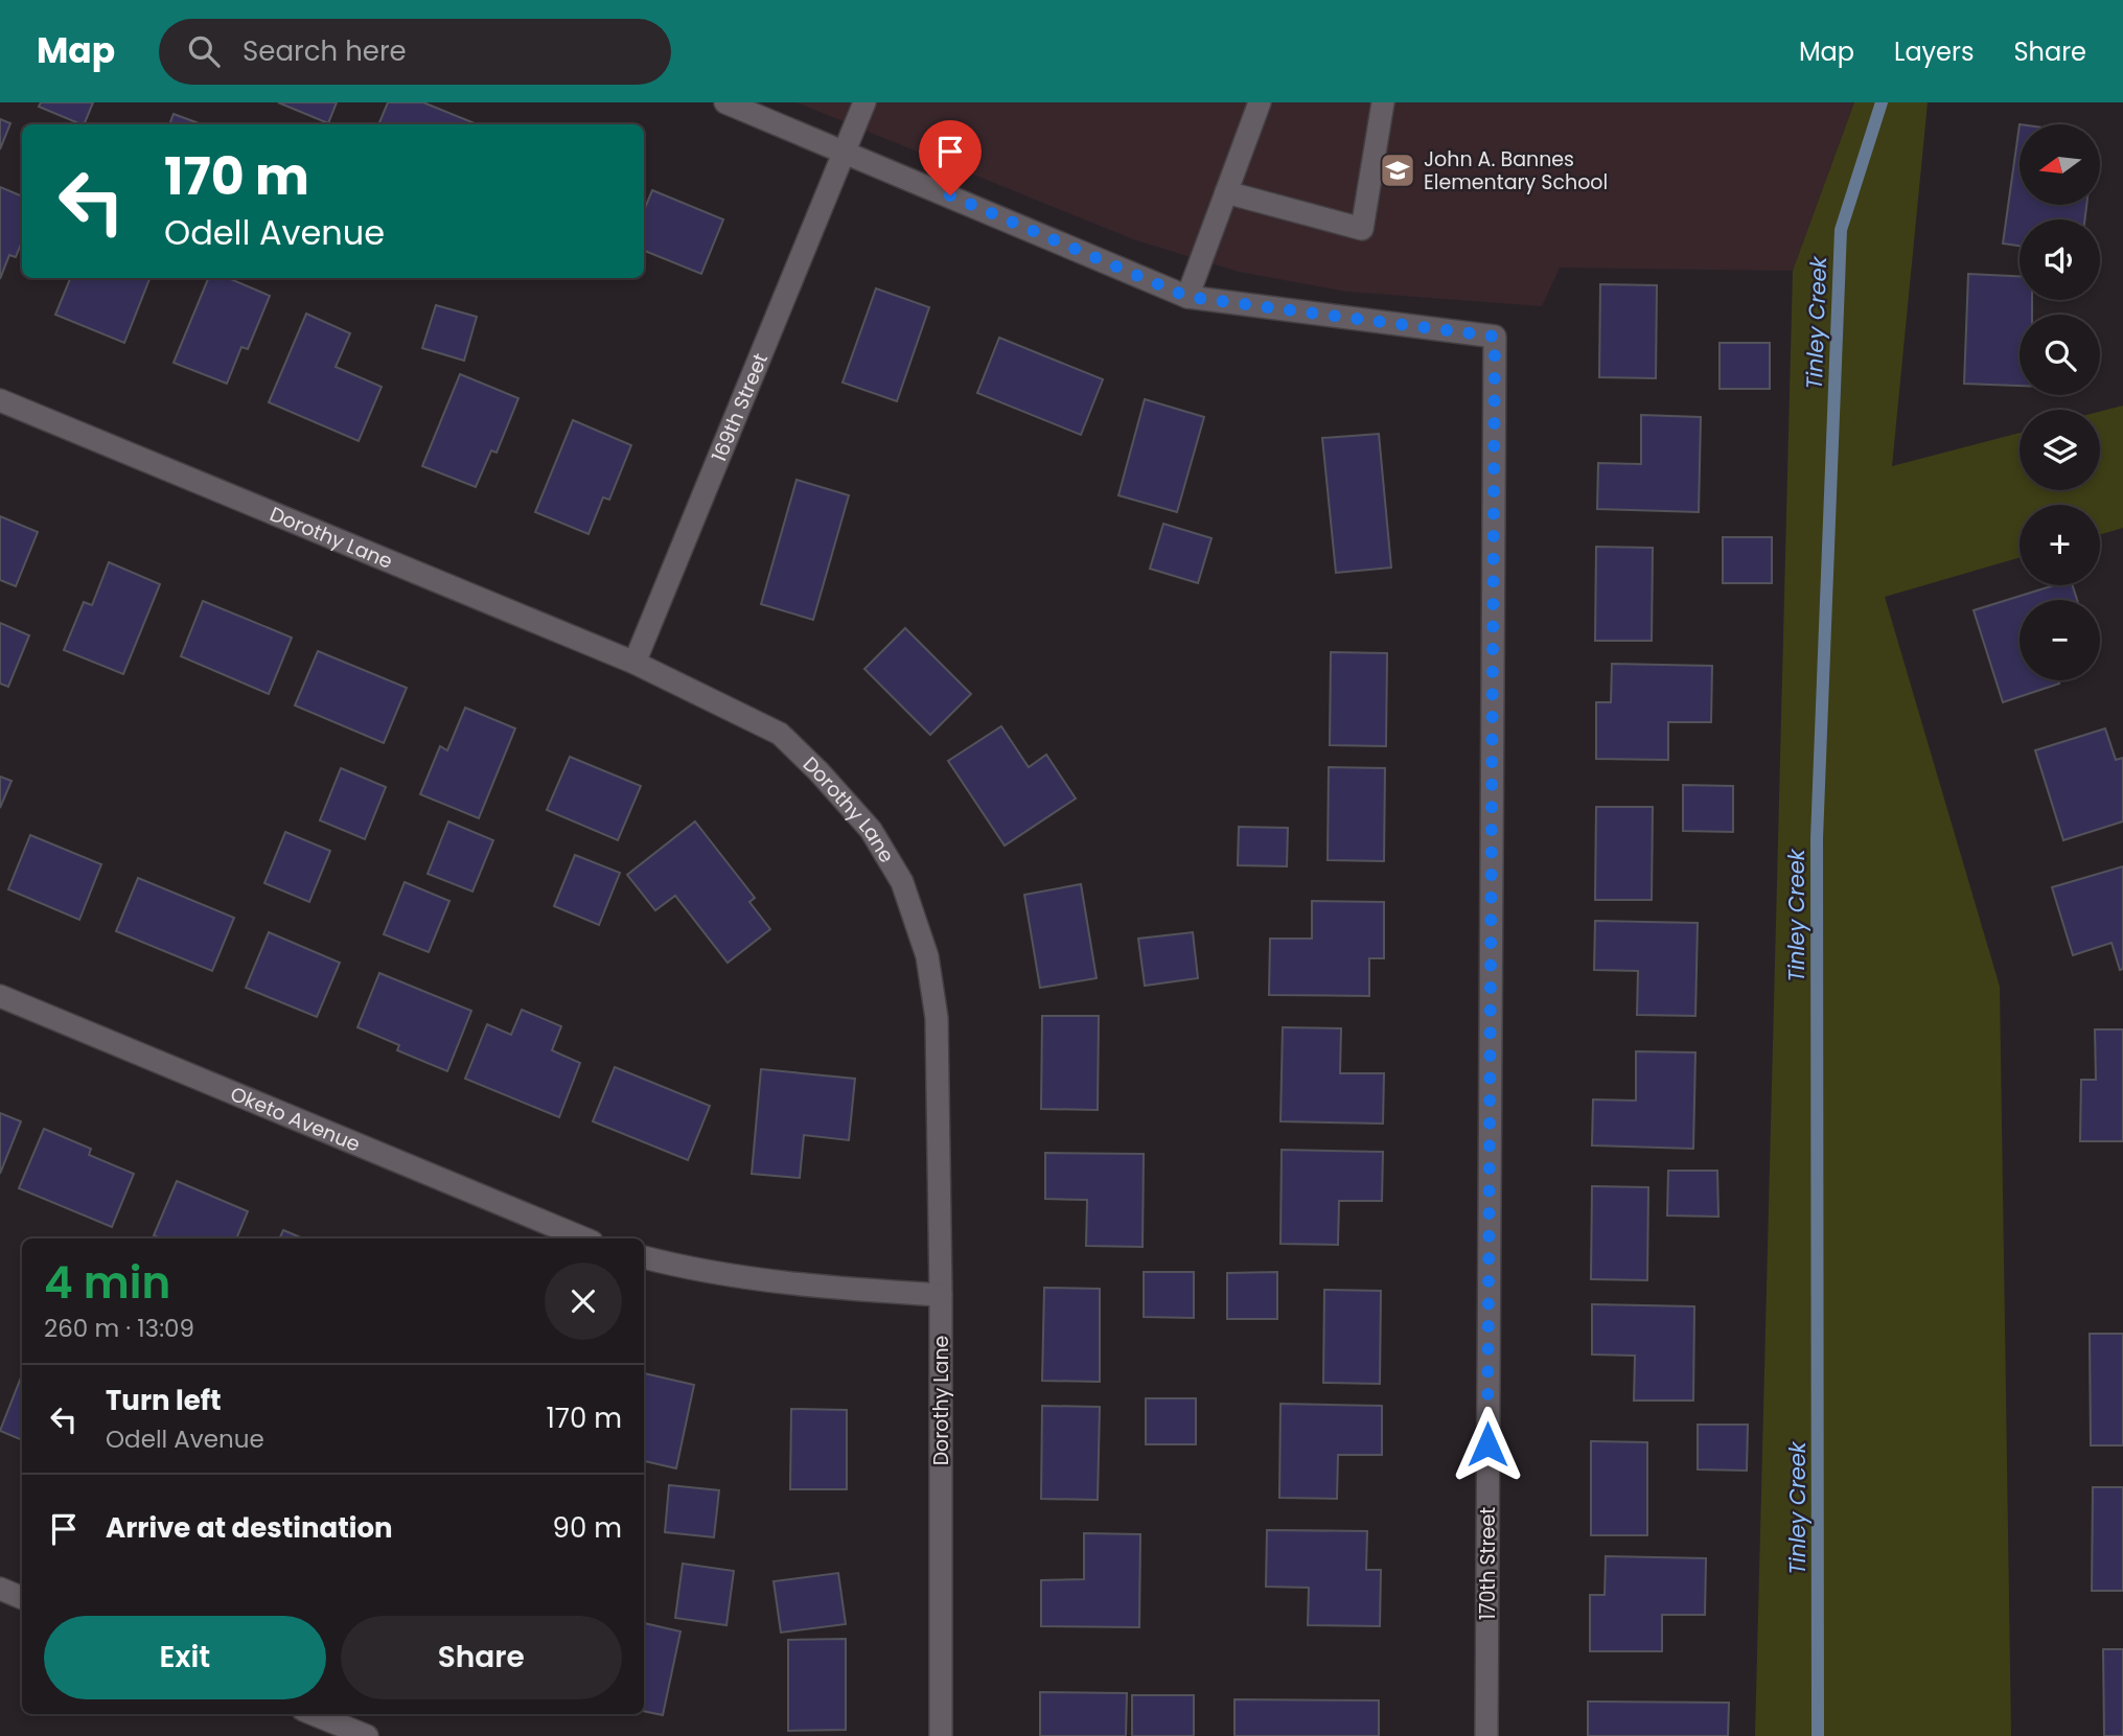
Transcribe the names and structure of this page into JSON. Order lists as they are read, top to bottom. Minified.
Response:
{"streets":{"street":["169th Street","Dorothy Lane","Oketo Avenue","170th Street"]},"crossings":[["169th Street","Dorothy Lane"]],"water":["Tinley Creek"],"places":{"school or university":["John A. Bannes Elementary School"]},"north":"left","page":{"header":"Map","search":"Search here","nav":["Map","Layers","Share"],"map_buttons":["+","−"],"turn":["170 m","Odell Avenue"],"heading":["4 min","260 m · 13:09"],"list":[{"name":"Turn left","note":"Odell Avenue","value":"170 m"},{"name":"Arrive at destination","value":"90 m"}],"buttons":["Exit","Share"]}}
